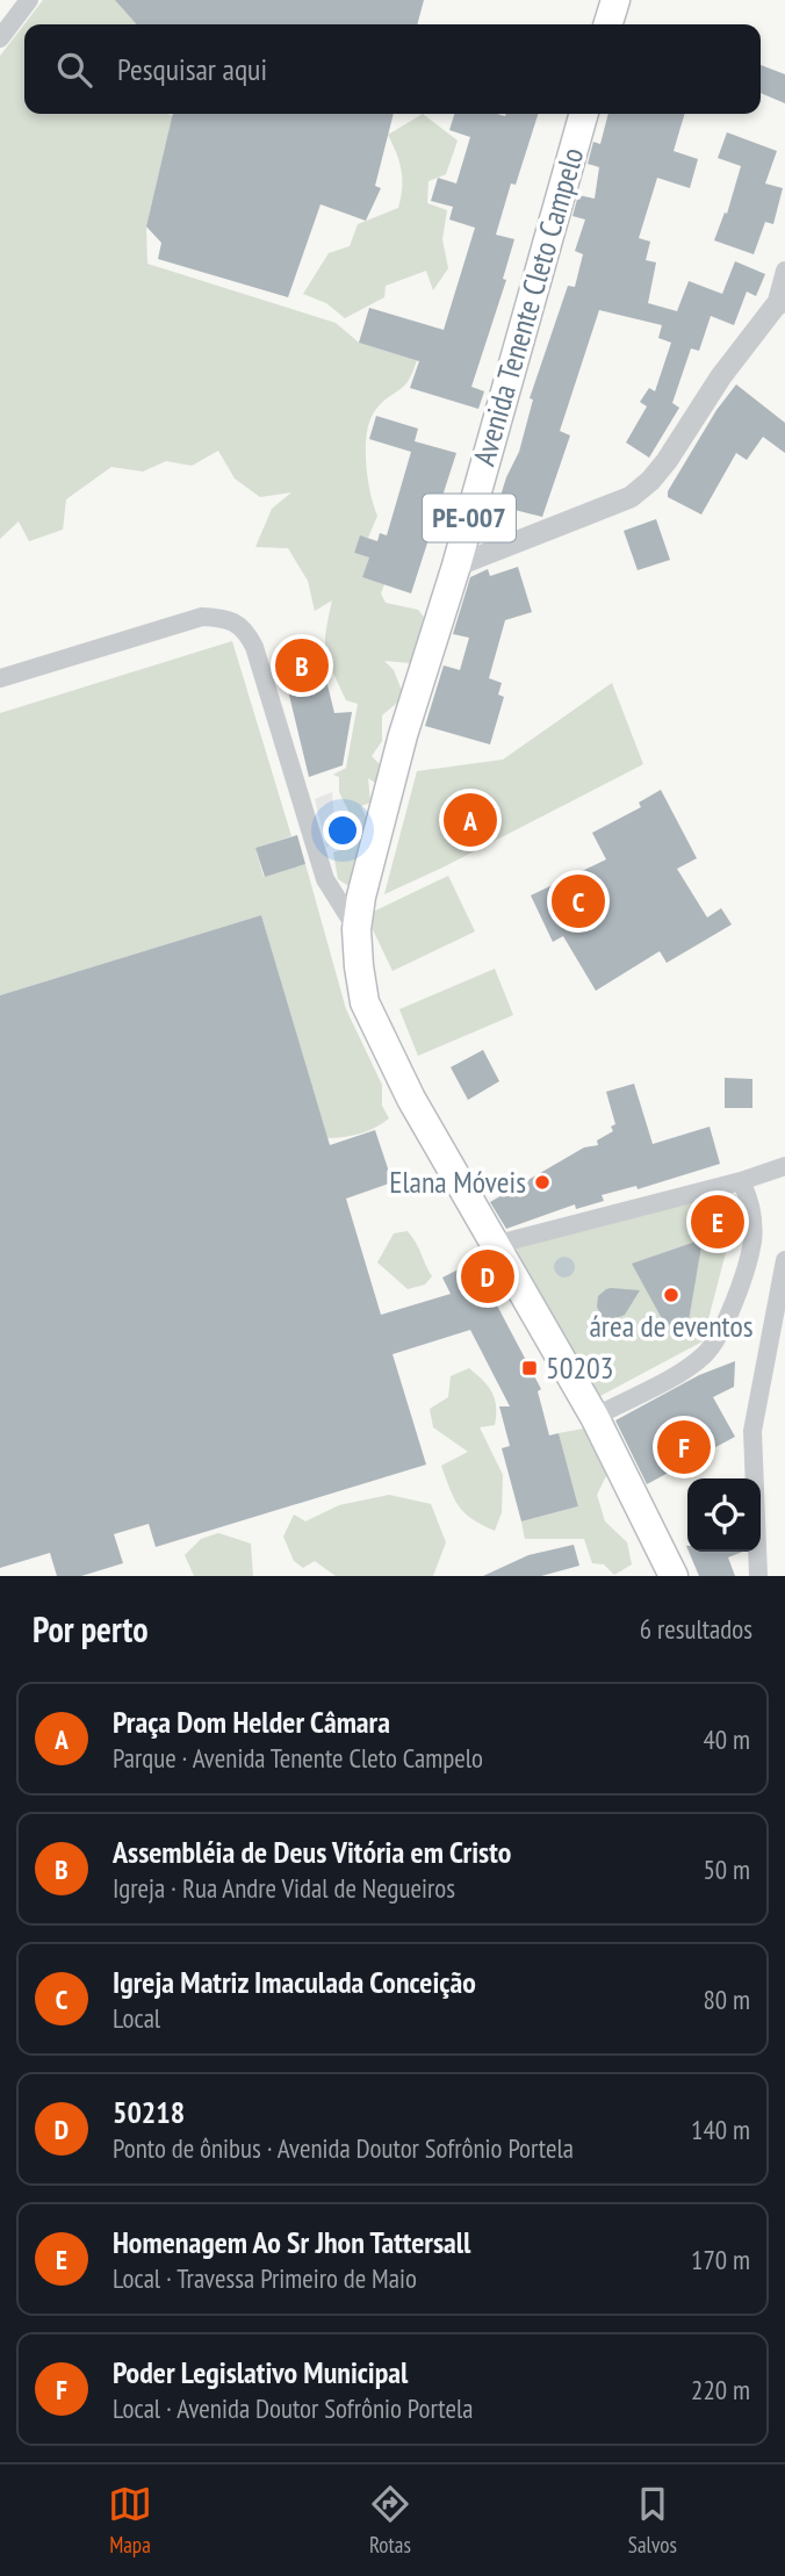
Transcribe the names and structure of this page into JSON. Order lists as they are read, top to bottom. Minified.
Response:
{"streets":{"main road":["Avenida Tenente Cleto Campelo","PE-007"]},"crossings":[["Avenida Tenente Cleto Campelo","PE-007"]],"places":{"other":["Elana Móveis","área de eventos"],"transit":["50203"]},"page":{"search":"Pesquisar aqui","pins":["B","A","C","E","D","F"],"heading":["Por perto","6 resultados"],"list":[{"mark":"A","name":"Praça Dom Helder Câmara","note":"Parque · Avenida Tenente Cleto Campelo","value":"40 m"},{"mark":"B","name":"Assembléia de Deus Vitória em Cristo","note":"Igreja · Rua Andre Vidal de Negueiros","value":"50 m"},{"mark":"C","name":"Igreja Matriz Imaculada Conceição","note":"Local","value":"80 m"},{"mark":"D","name":"50218","note":"Ponto de ônibus · Avenida Doutor Sofrônio Portela","value":"140 m"},{"mark":"E","name":"Homenagem Ao Sr Jhon Tattersall","note":"Local · Travessa Primeiro de Maio","value":"170 m"},{"mark":"F","name":"Poder Legislativo Municipal","note":"Local · Avenida Doutor Sofrônio Portela","value":"220 m"}],"nav":["Mapa","Rotas","Salvos"]}}
